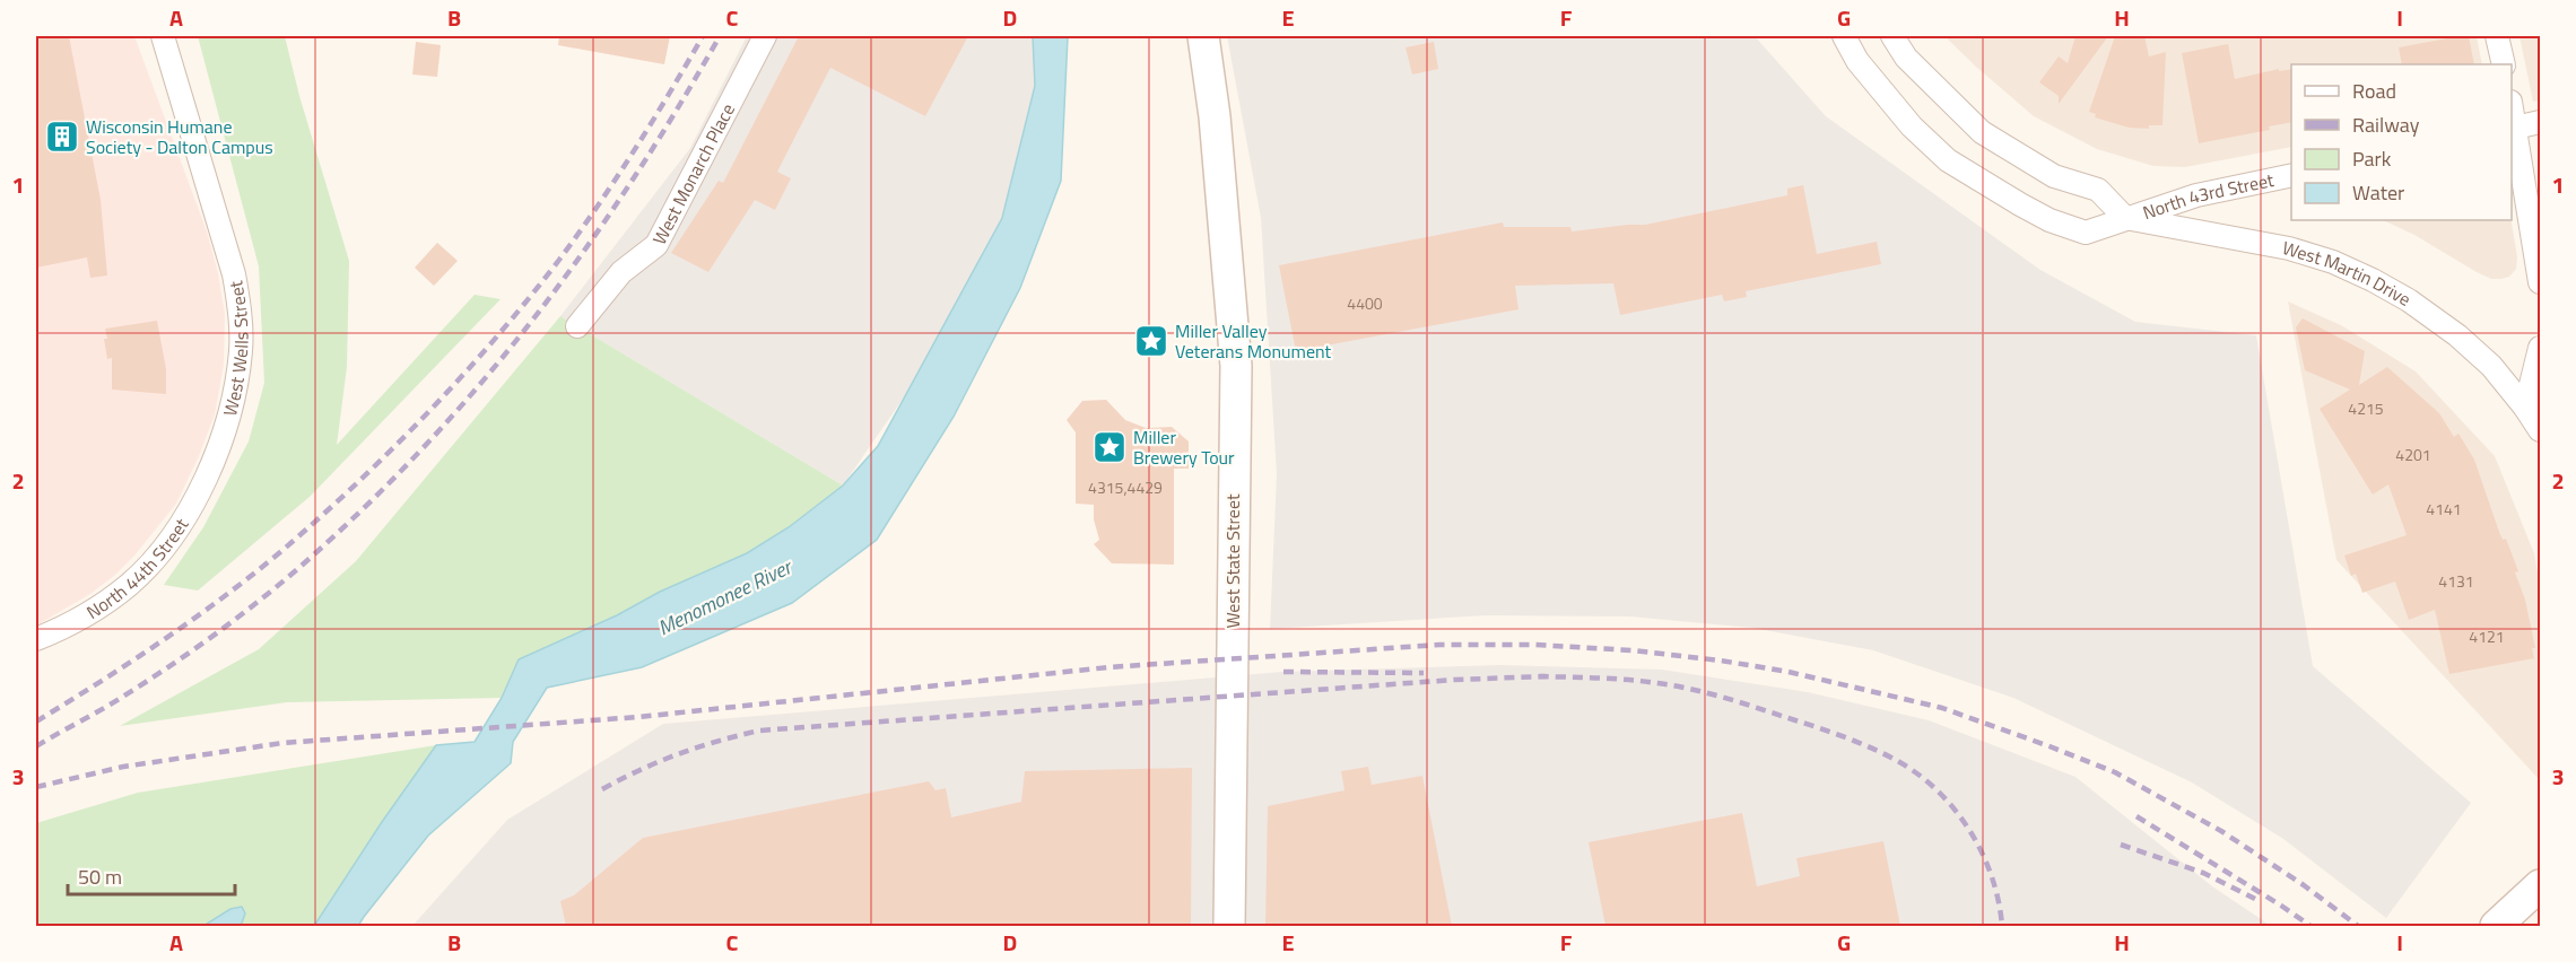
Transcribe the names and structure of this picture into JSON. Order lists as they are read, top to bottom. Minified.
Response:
{"streets":{"main road":["West State Street"],"street":["West Monarch Place","North 43rd Street","West Martin Drive","West Wells Street","North 44th Street"]},"crossings":[["North 43rd Street","West Martin Drive"],["West Wells Street","North 44th Street"]],"water":["Menomonee River"],"places":{"building":["Wisconsin Humane Society - Dalton Campus"],"place":["Miller Valley Veterans Monument","Miller Brewery Tour"]},"house_numbers":["4400","4215","4201","4315,4429","4141","4131","4121"],"legend":["Road","Railway","Park","Water"],"scale_bar":"50 m","grid":{"columns":["A","B","C","D","E","F","G","H","I"],"rows":["1","2","3"]}}
